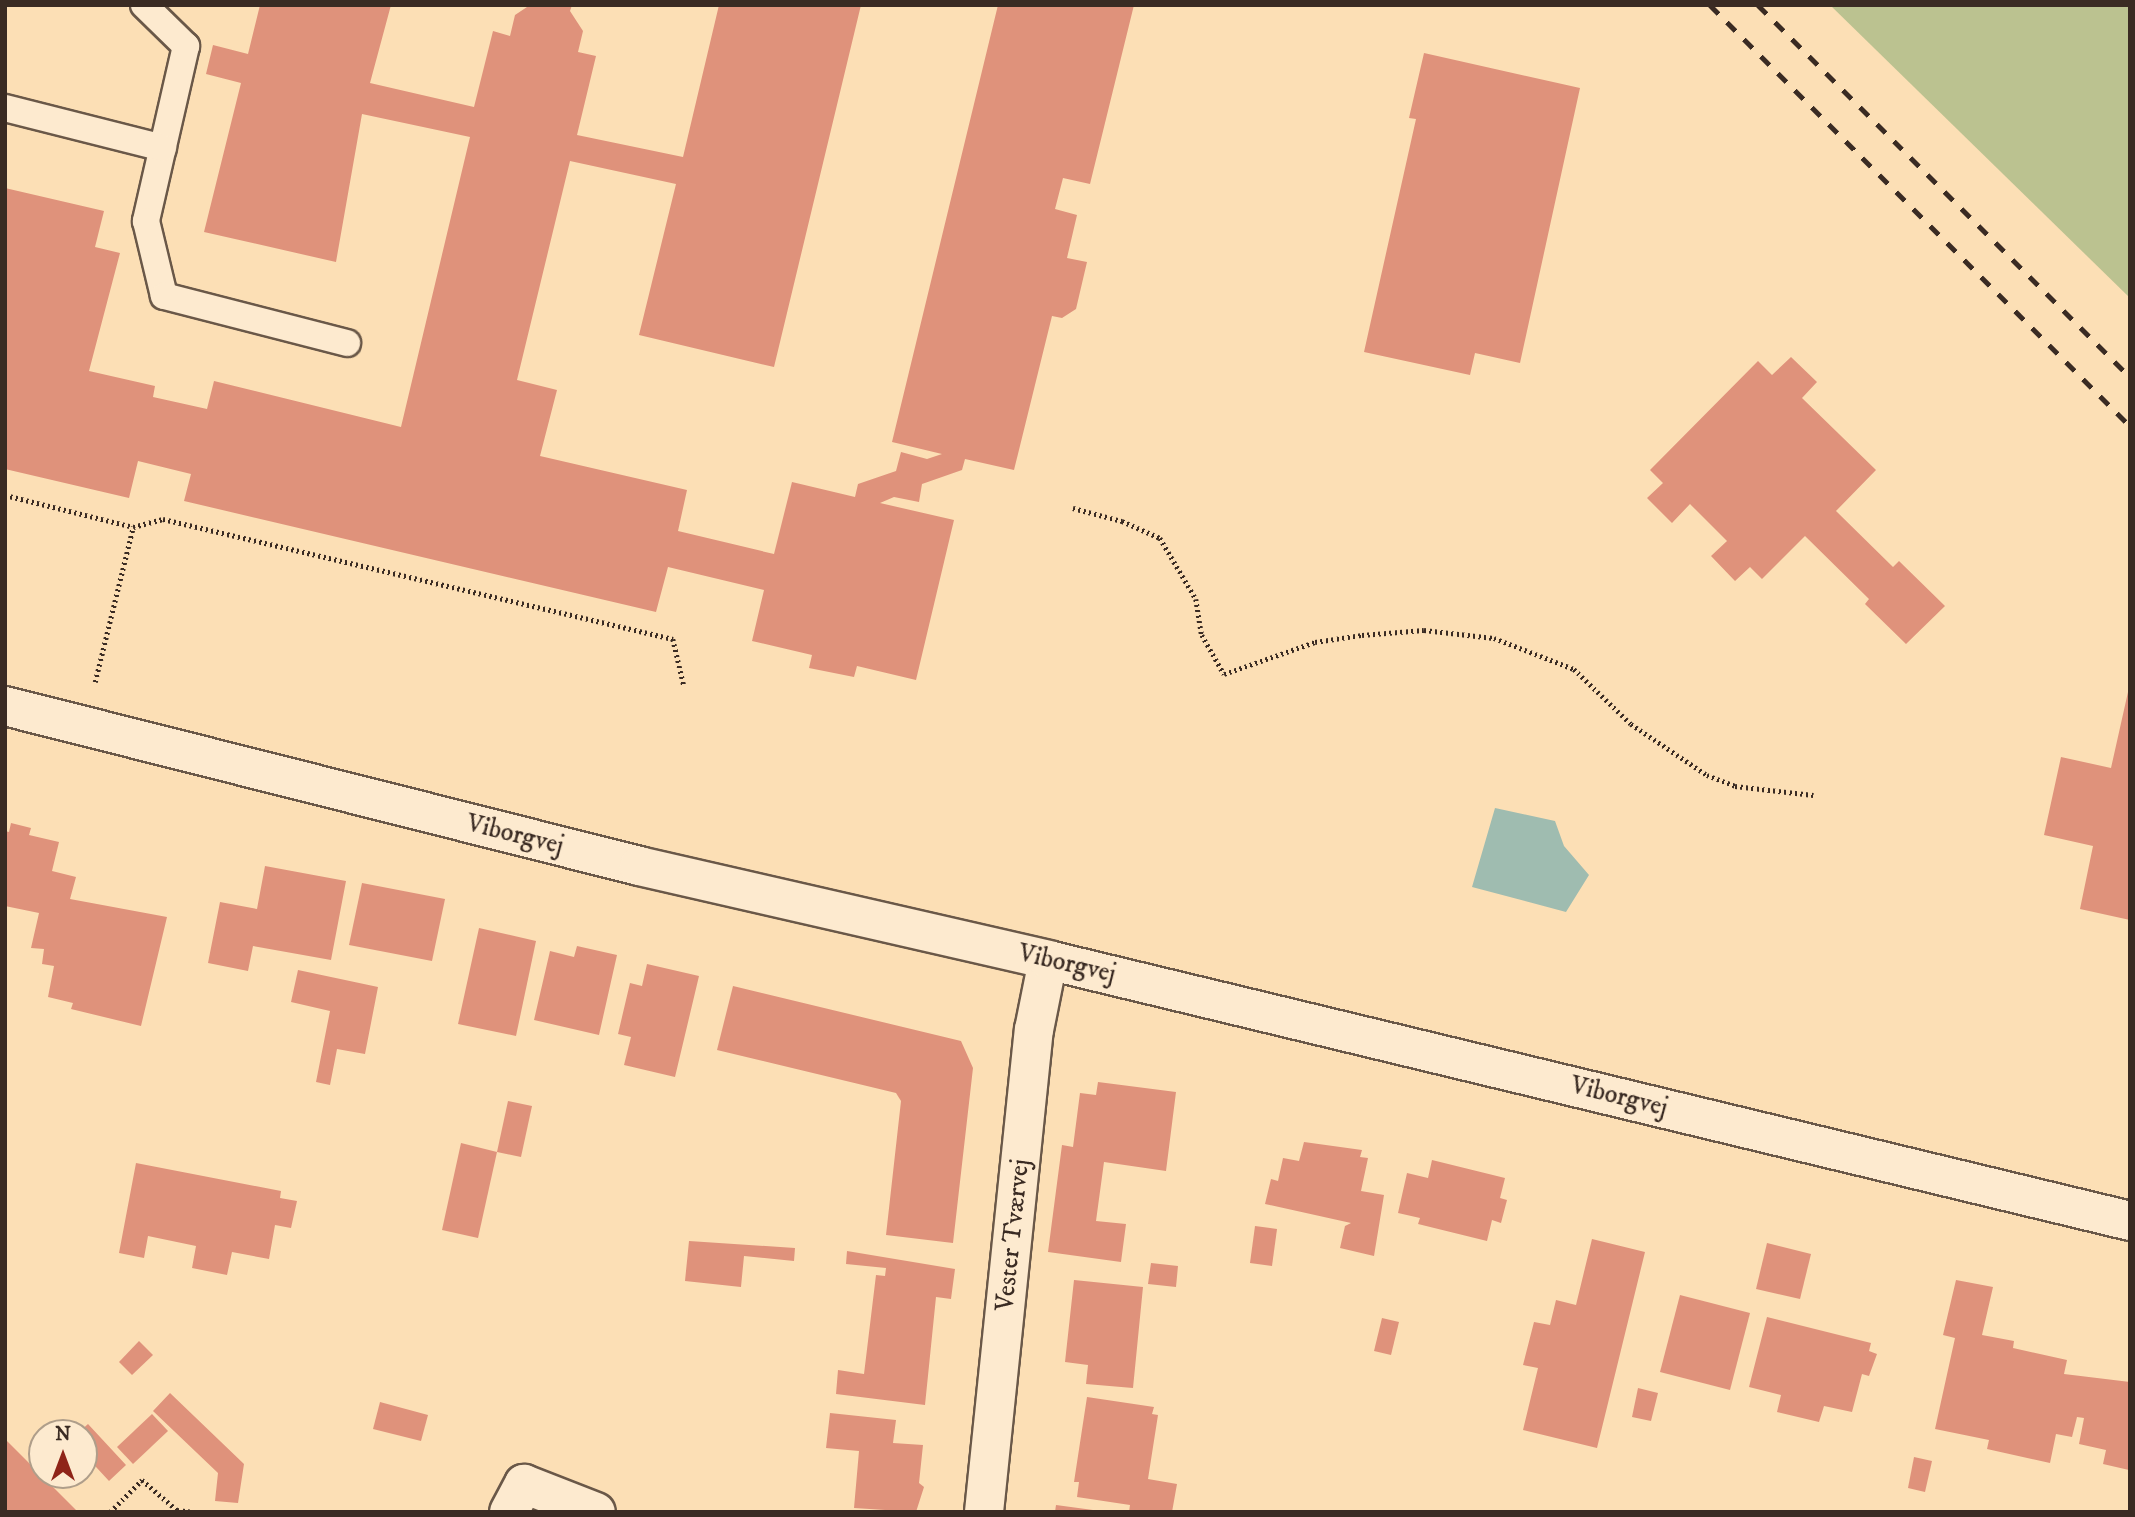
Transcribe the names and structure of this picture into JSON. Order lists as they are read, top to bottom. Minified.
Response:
{"streets":{"street":["Viborgvej","Vester Tværvej"]},"crossings":[["Viborgvej","Vester Tværvej"]],"north":"top"}
